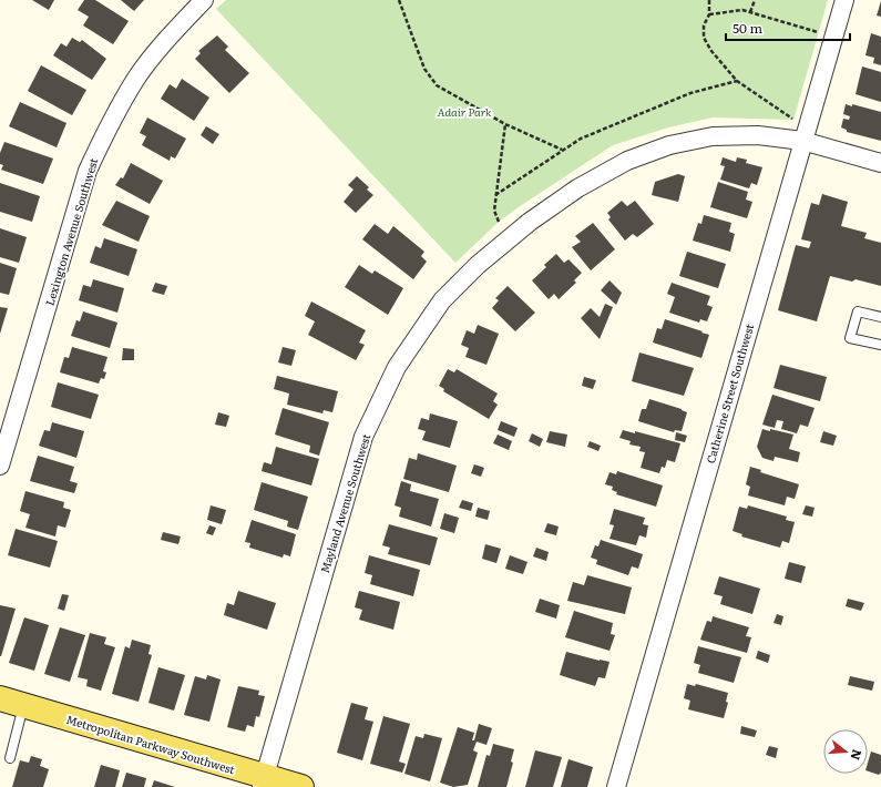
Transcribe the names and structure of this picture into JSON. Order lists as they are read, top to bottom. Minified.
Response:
{"streets":{"main road":["Metropolitan Parkway Southwest"],"street":["Lexington Avenue Southwest","Catherine Street Southwest","Mayland Avenue Southwest"]},"crossings":[["Catherine Street Southwest","Mayland Avenue Southwest"],["Mayland Avenue Southwest","Metropolitan Parkway Southwest"]],"parks":["Adair Park"],"scale_bar":"50 m","north":"right"}
